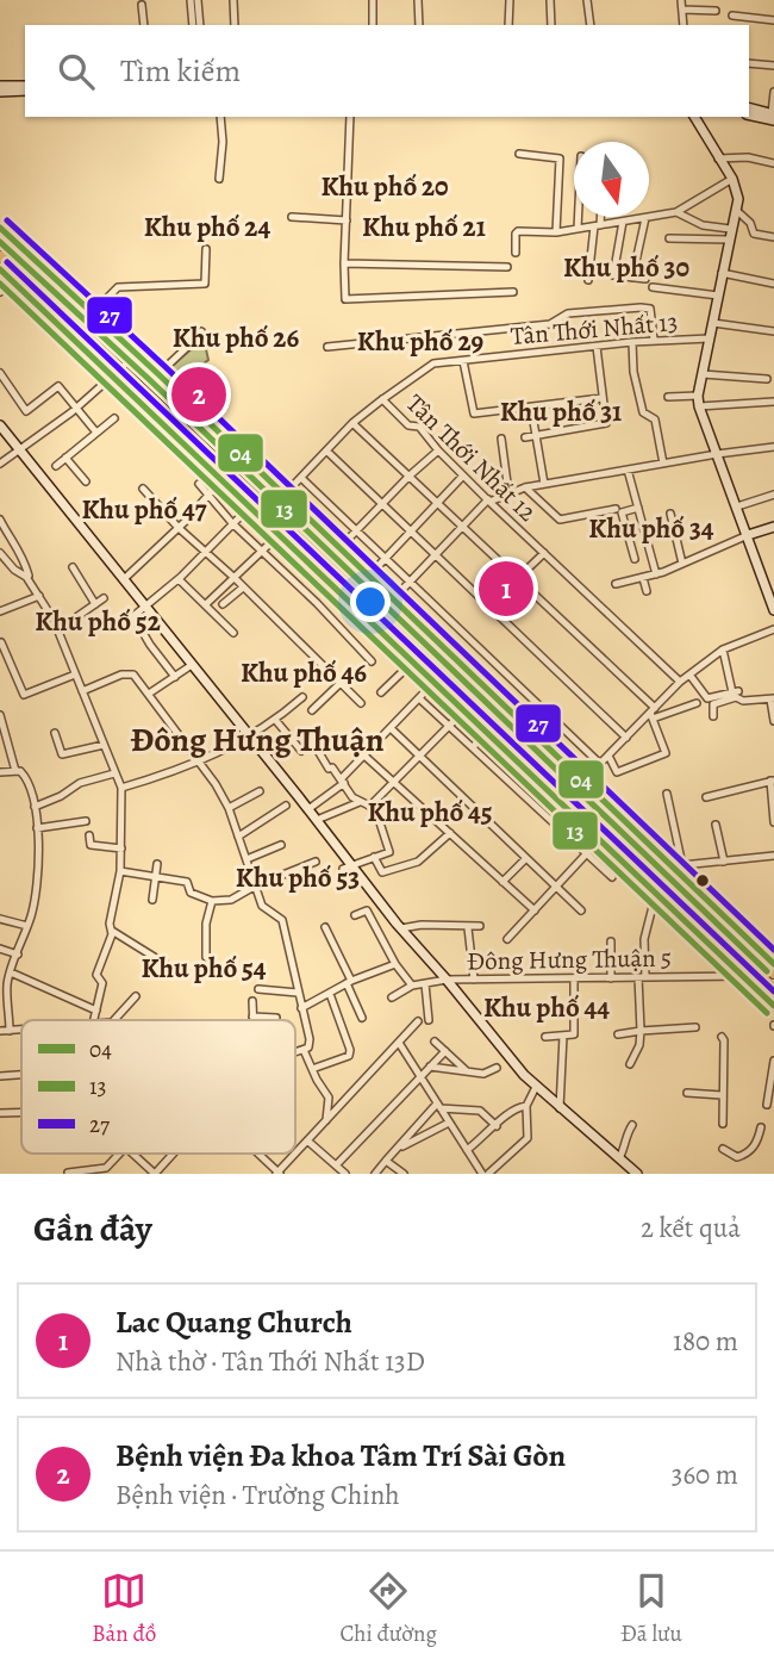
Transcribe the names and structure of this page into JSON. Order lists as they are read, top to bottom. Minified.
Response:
{"streets":{"street":["Tân Thới Nhất 13","Tân Thới Nhất 12","Đông Hưng Thuận 5"]},"crossings":[["Tân Thới Nhất 13","Tân Thới Nhất 12"]],"districts":["Khu phố 20","Khu phố 24","Khu phố 21","Khu phố 30","Khu phố 26","Khu phố 29","Khu phố 31","Khu phố 47","Khu phố 34","Khu phố 52","Khu phố 46","Đông Hưng Thuận","Khu phố 45","Khu phố 53","Khu phố 54","Khu phố 44"],"lines":["transit line 27","transit line 04","transit line 13"],"legend":["04","13","27"],"north":"bottom","page":{"search":"Tìm kiếm","pins":["2","1"],"heading":["Gần đây","2 kết quả"],"list":[{"mark":"1","name":"Lac Quang Church","note":"Nhà thờ · Tân Thới Nhất 13D","value":"180 m"},{"mark":"2","name":"Bệnh viện Đa khoa Tâm Trí Sài Gòn","note":"Bệnh viện · Trường Chinh","value":"360 m"}],"nav":["Bản đồ","Chỉ đường","Đã lưu"]}}
